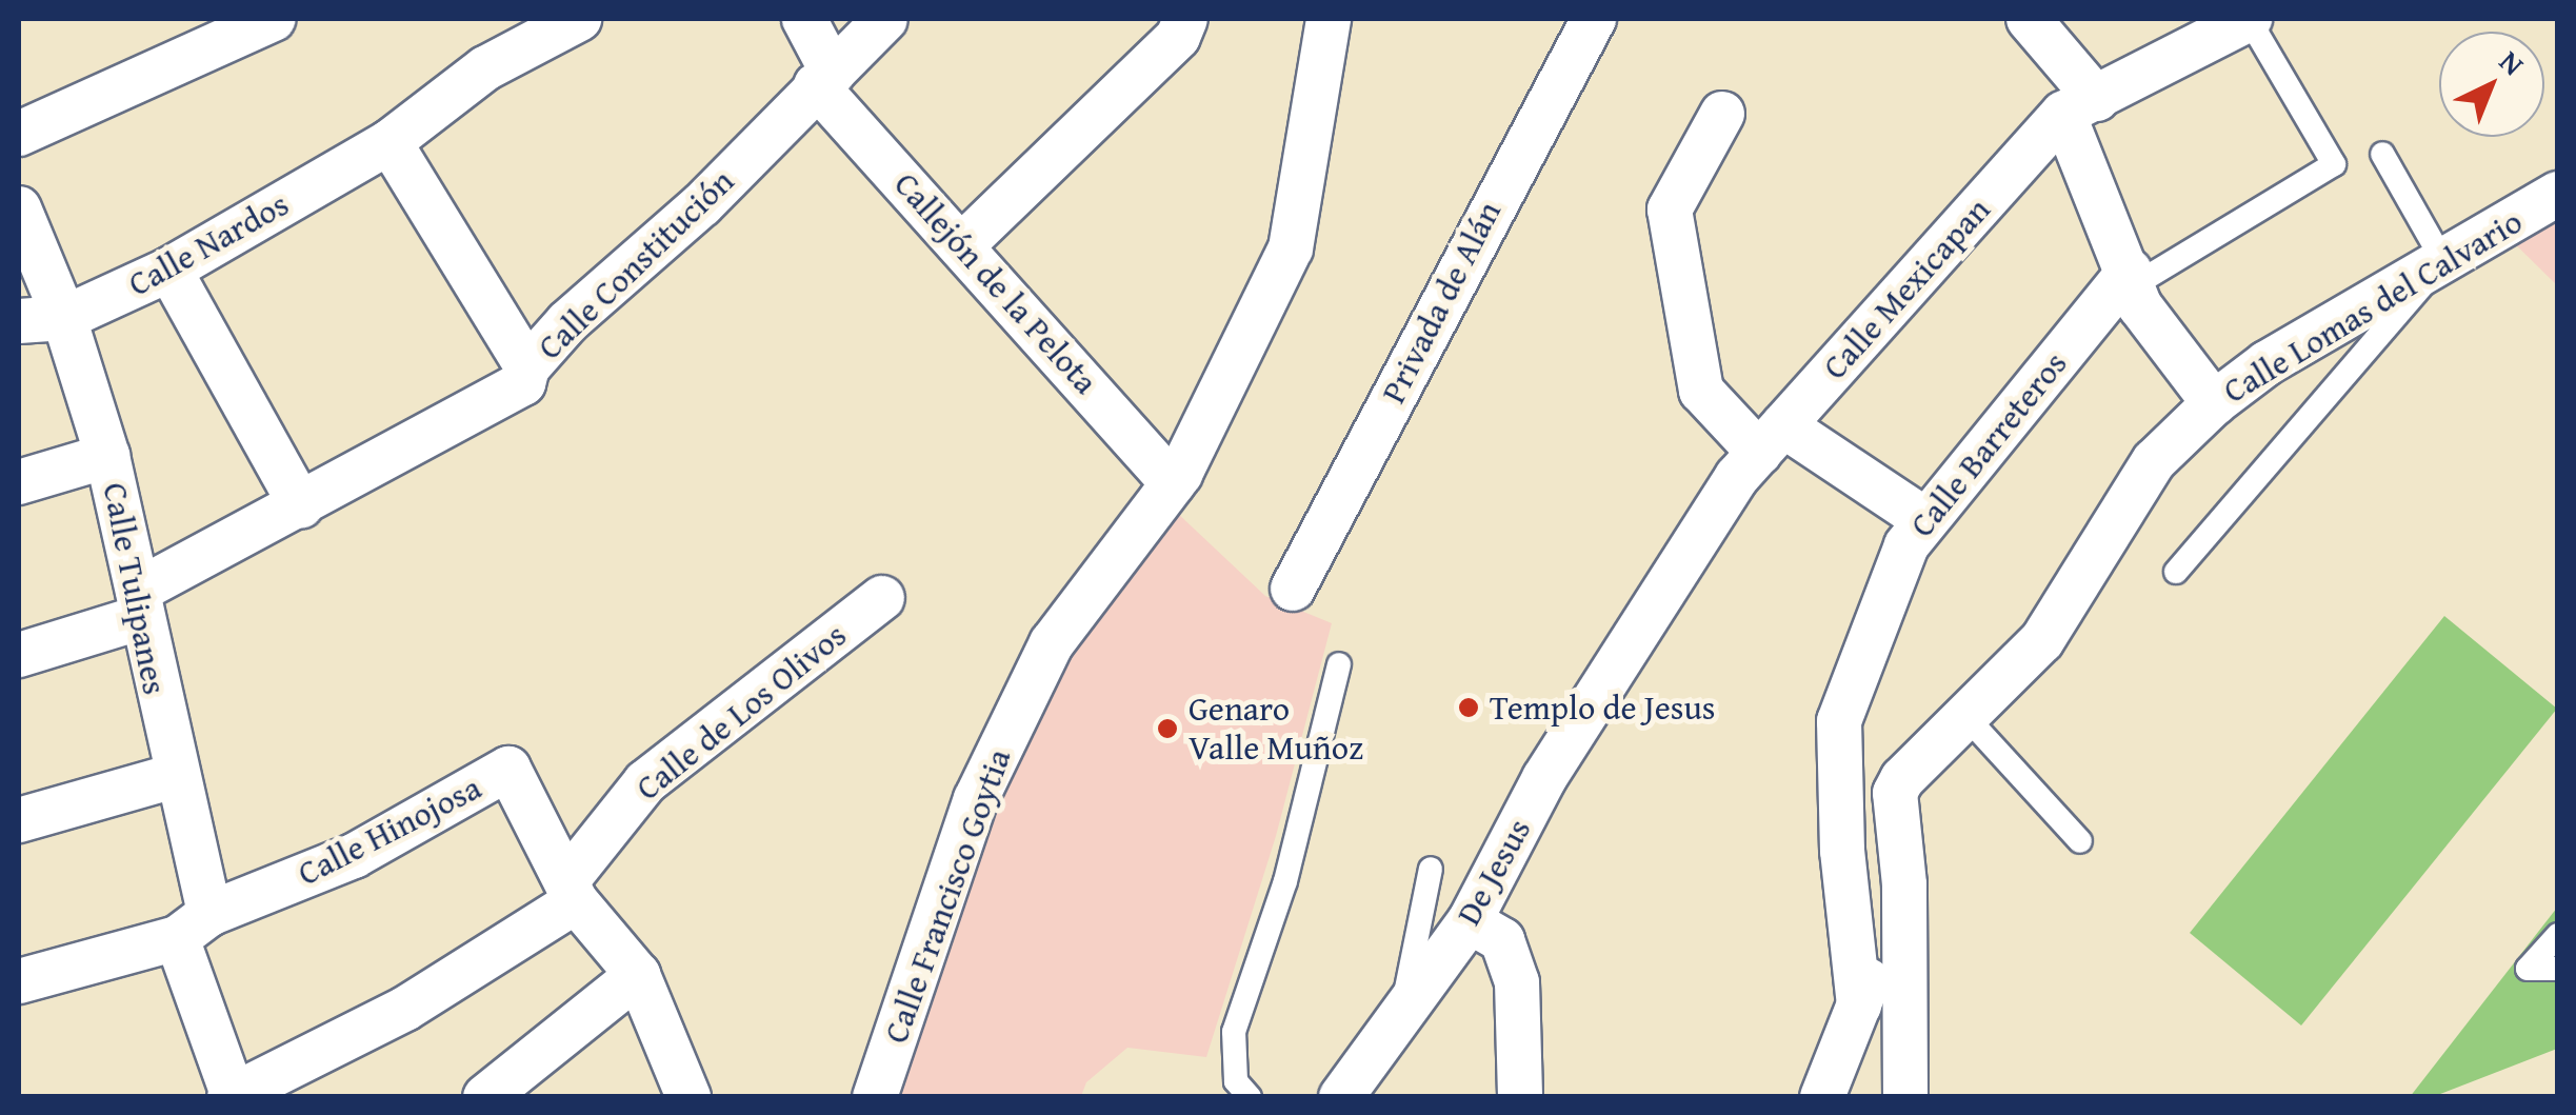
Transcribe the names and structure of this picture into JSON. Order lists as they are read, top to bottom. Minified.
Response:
{"streets":{"street":["Calle Nardos","Calle Constitución","Callejón de la Pelota","Calle Mexicapan","Privada de Alán","Calle Lomas del Calvario","Calle Barreteros","Calle Tulipanes","Calle de Los Olivos","Calle Hinojosa","De Jesus","Calle Francisco Goytia"]},"crossings":[["Calle Nardos","Calle Tulipanes"],["Calle Constitución","Callejón de la Pelota"],["Calle Constitución","Calle Tulipanes"],["Callejón de la Pelota","Calle Francisco Goytia"],["Calle Mexicapan","Calle Barreteros"],["Calle Mexicapan","De Jesus"],["Calle Lomas del Calvario","Calle Barreteros"],["Calle Tulipanes","Calle de Los Olivos"],["Calle Tulipanes","Calle Hinojosa"],["Calle de Los Olivos","Calle Hinojosa"]],"places":["Templo de Jesus","Genaro Valle Muñoz"],"north":"top right"}
